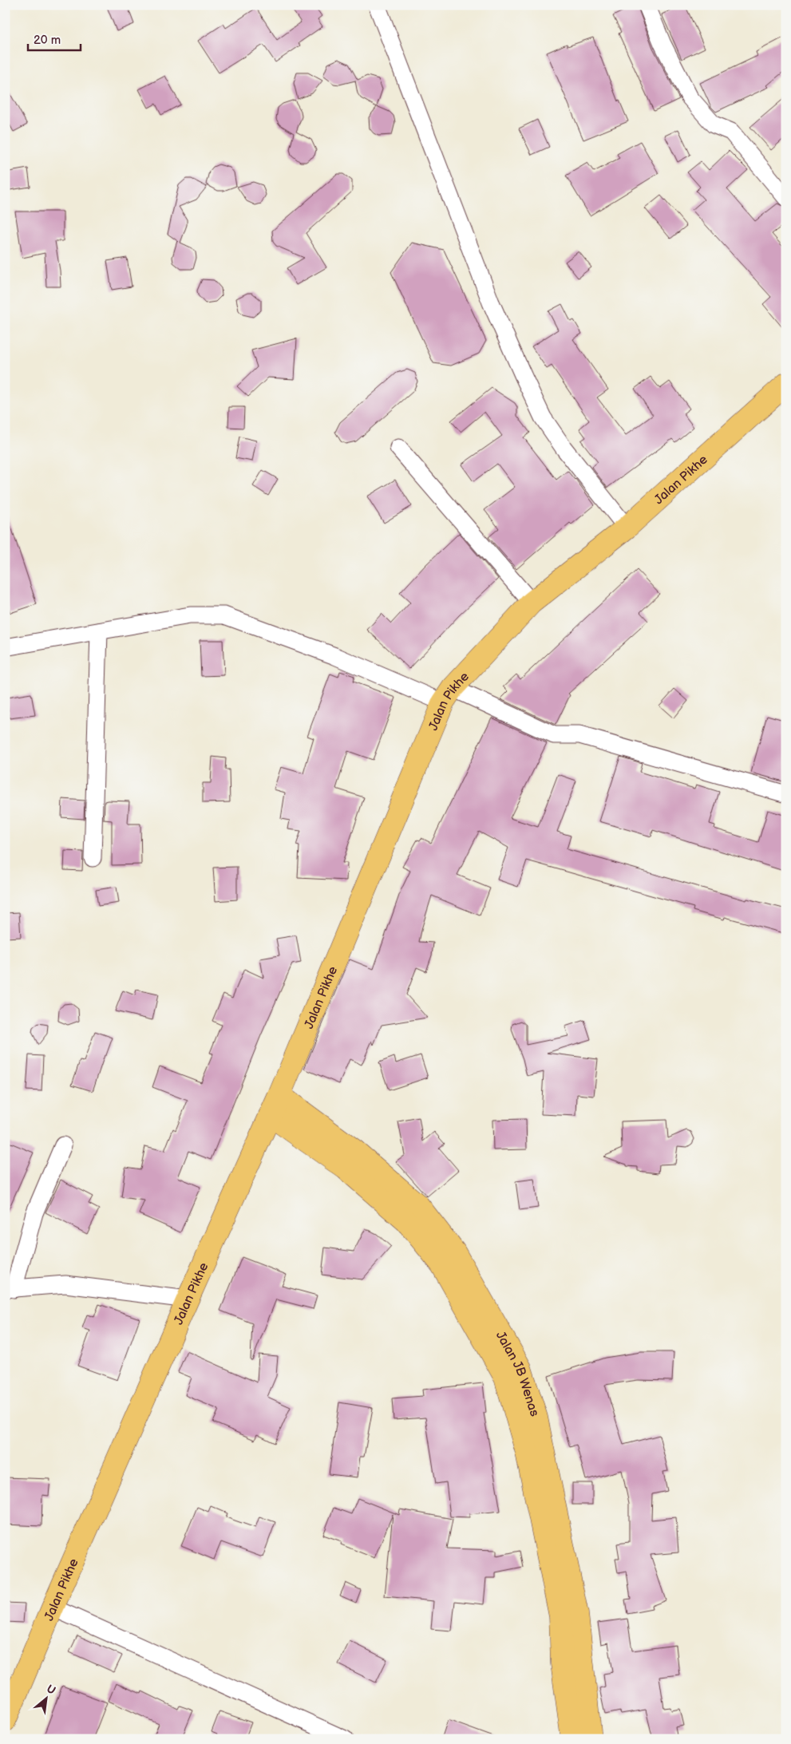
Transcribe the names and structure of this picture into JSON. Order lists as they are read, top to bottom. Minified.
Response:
{"streets":{"main road":["Jalan Pikhe","Jalan JB Wenas"]},"crossings":[["Jalan Pikhe","Jalan JB Wenas"]],"scale_bar":"20 m","north":"top right"}
